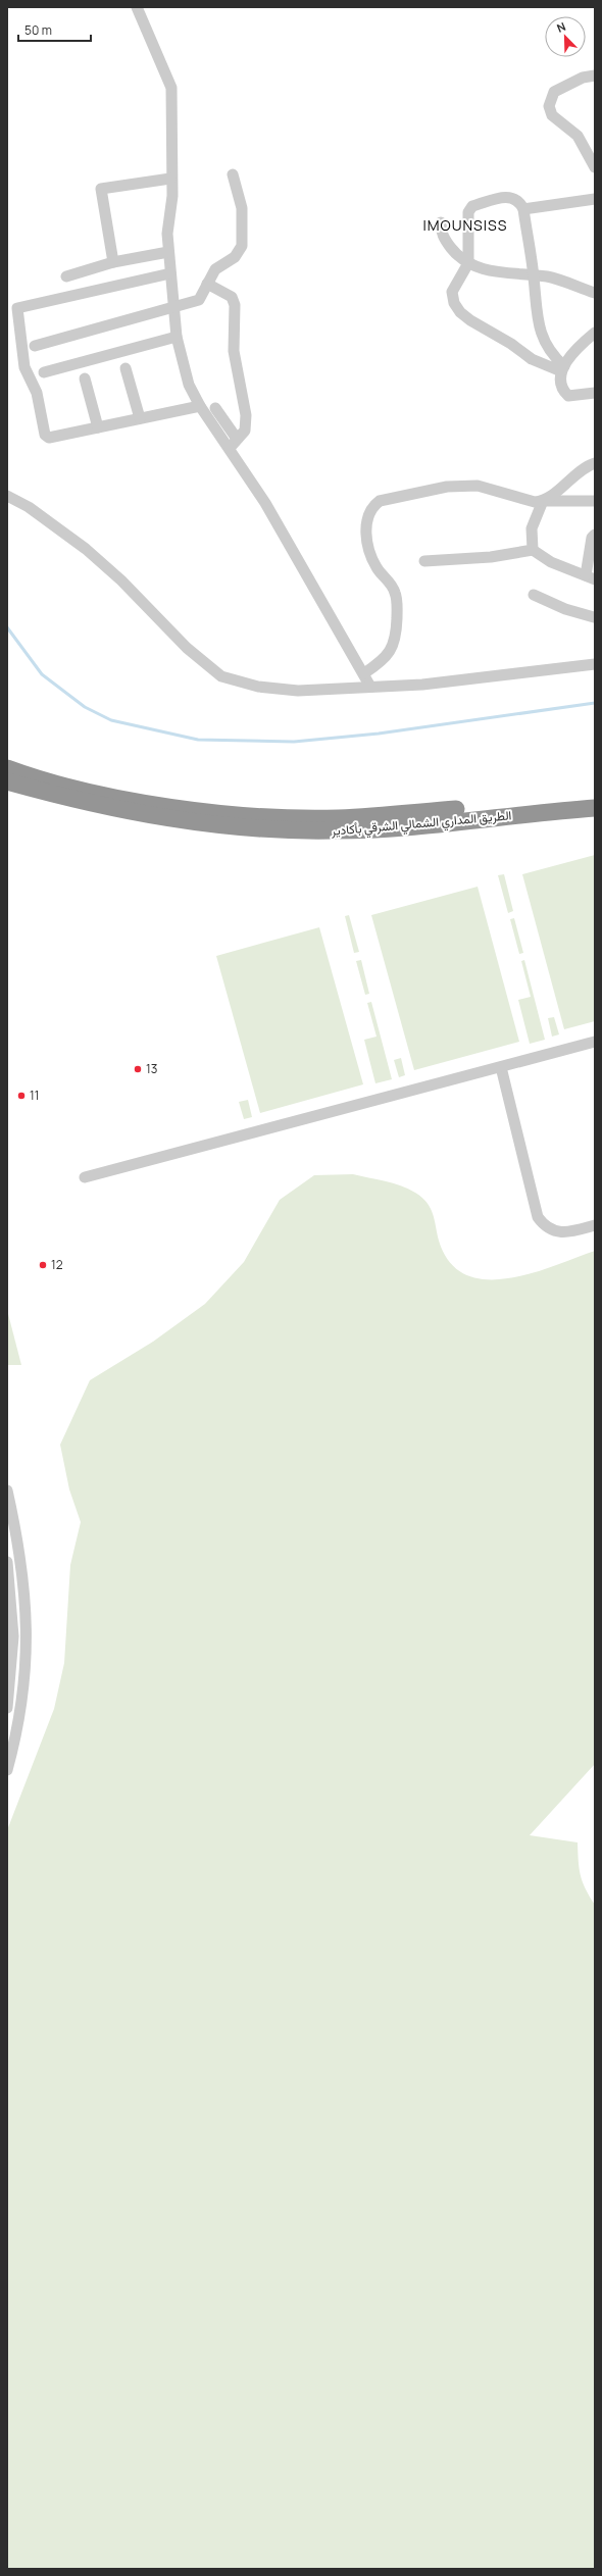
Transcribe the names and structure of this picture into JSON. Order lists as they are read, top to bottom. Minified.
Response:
{"streets":{"highway":["الطريق المداري الشمالي الشرقي بأكادير"]},"districts":["IMOUNSISS"],"places":["13","11","12"],"scale_bar":"50 m","north":"top left"}
